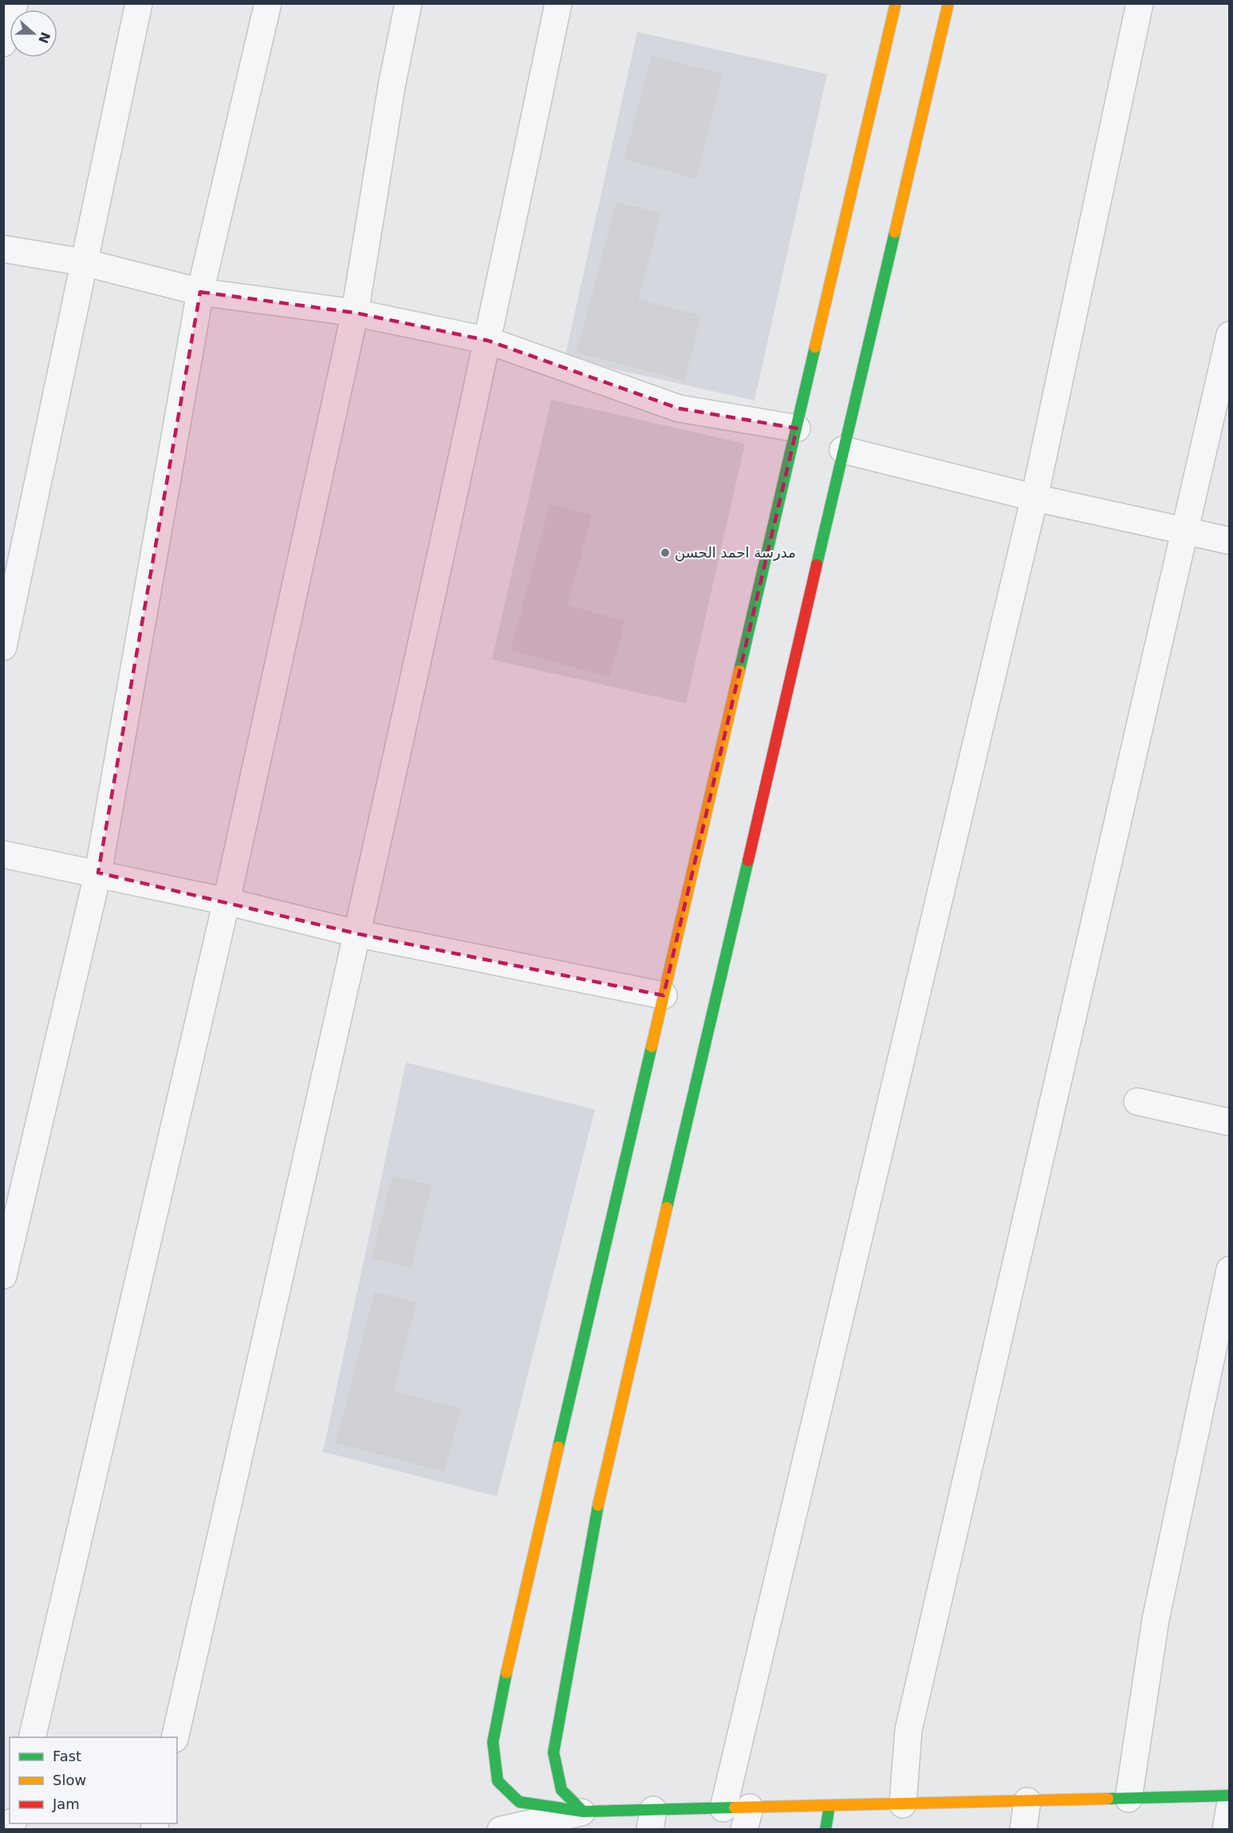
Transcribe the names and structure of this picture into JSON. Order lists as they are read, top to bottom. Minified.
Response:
{"places":["مدرسة احمد الحسن"],"legend":["Fast","Slow","Jam"],"north":"right"}
